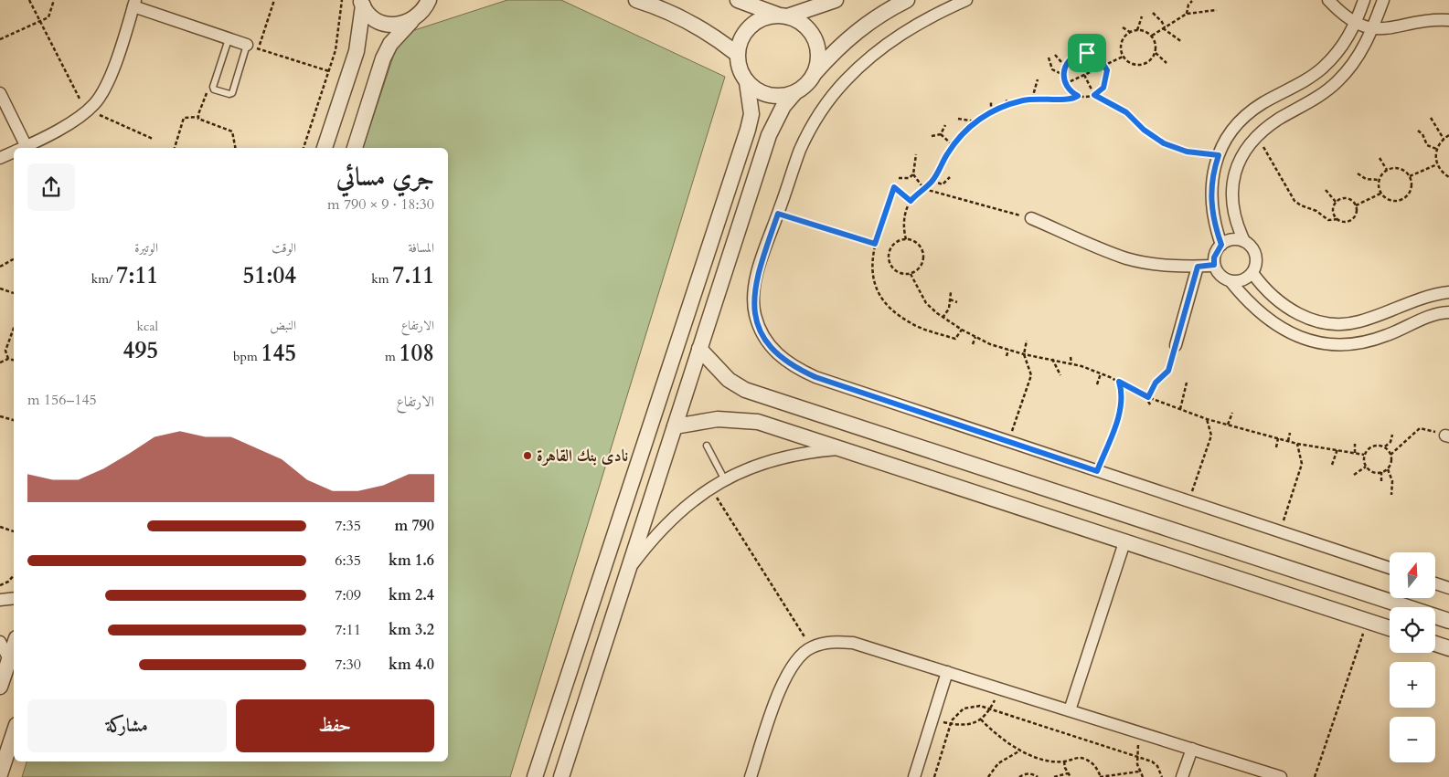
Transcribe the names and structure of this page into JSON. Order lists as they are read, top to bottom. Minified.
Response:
{"places":["نادى بنك القاهرة"],"north":"top","page":{"heading":["جري مسائي","18:30 · 9 × 790 m"],"stats":[["المسافة","7.11 km"],["الوقت","51:04"],["الوتيرة","7:11 /km"],["الارتفاع","108 m"],["النبض","145 bpm"],["kcal","495"]],"chart":["الارتفاع","145–156 m"],"list":[{"name":"790 m","note":"7:35"},{"name":"1.6 km","note":"6:35"},{"name":"2.4 km","note":"7:09"},{"name":"3.2 km","note":"7:11"},{"name":"4.0 km","note":"7:30"}],"map_buttons":["+","−"],"buttons":["حفظ","مشاركة"]}}
